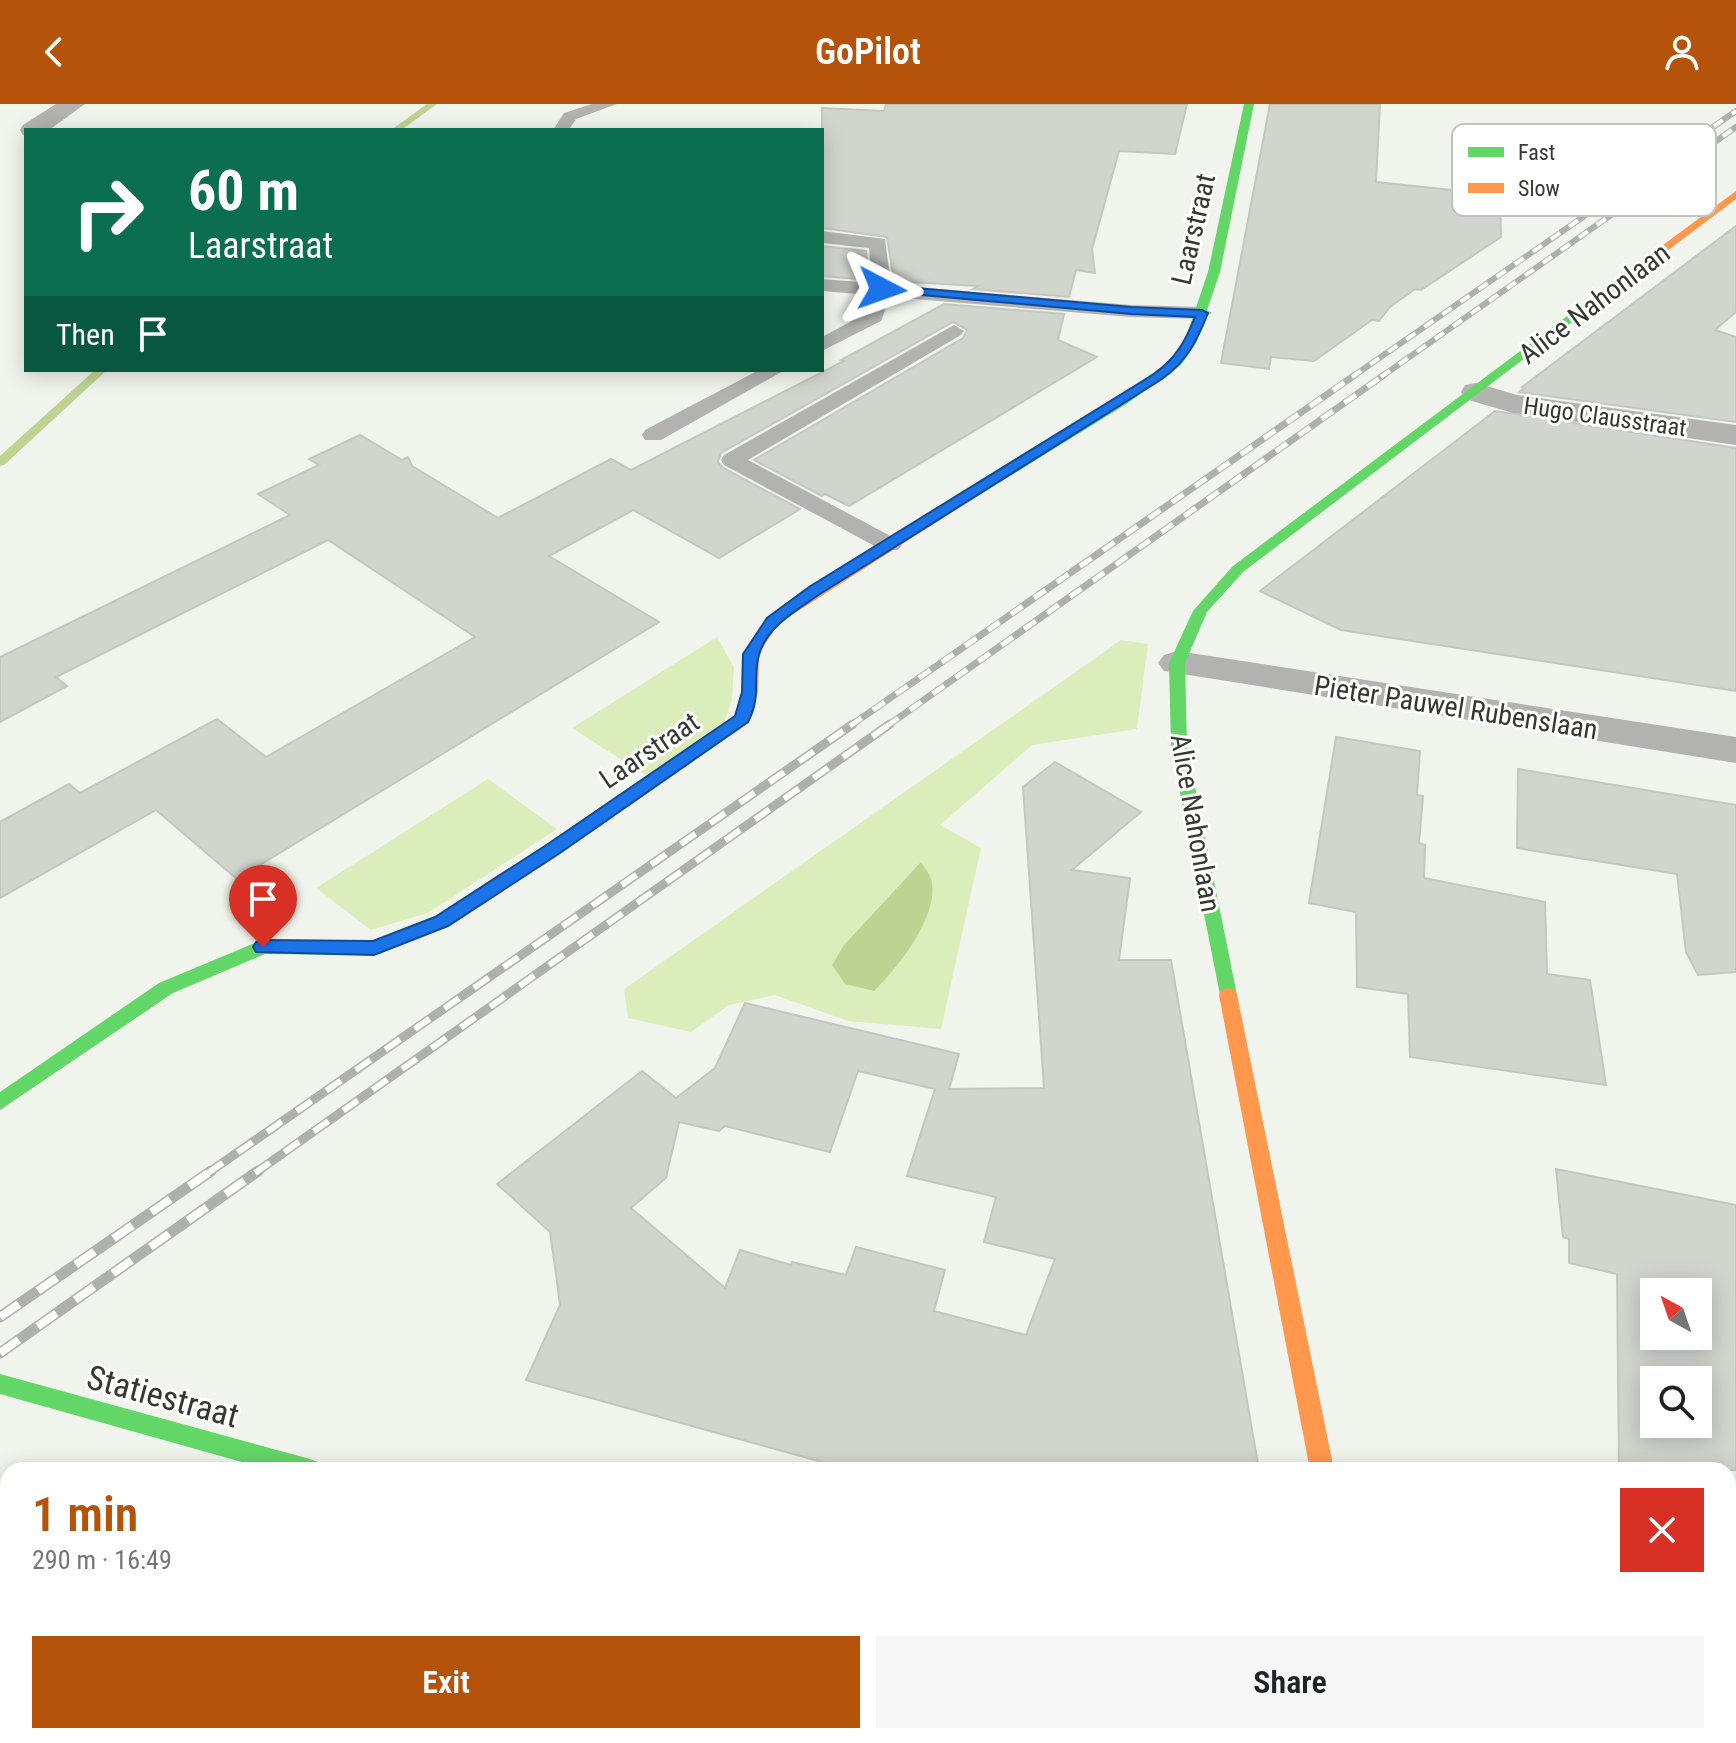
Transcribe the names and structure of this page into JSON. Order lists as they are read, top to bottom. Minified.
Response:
{"streets":{"street":["Laarstraat","Alice Nahonlaan","Hugo Clausstraat","Pieter Pauwel Rubenslaan","Statiestraat"]},"crossings":[["Alice Nahonlaan","Hugo Clausstraat"],["Alice Nahonlaan","Pieter Pauwel Rubenslaan"]],"legend":["Fast","Slow"],"north":"top left","page":{"header":"GoPilot","turn":["60 m","Laarstraat"],"then":"Then","heading":["1 min","290 m · 16:49"],"buttons":["Exit","Share"]}}
